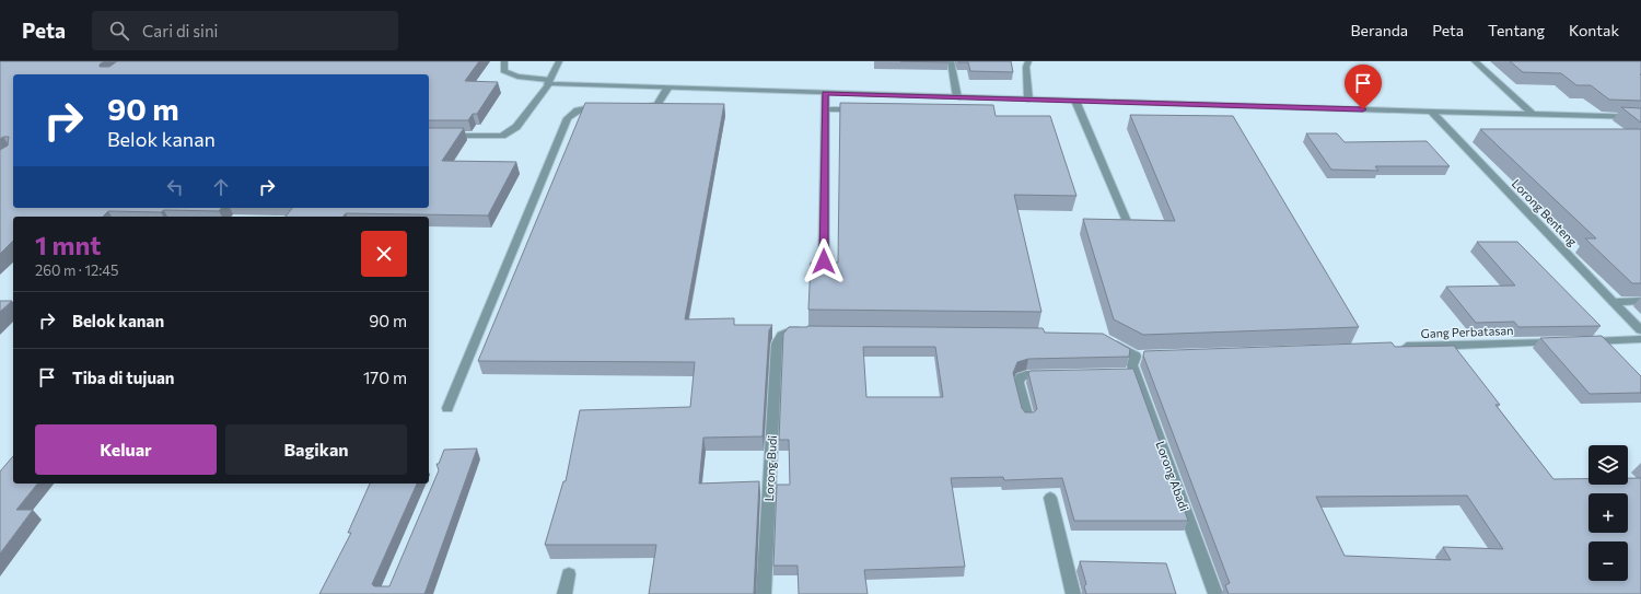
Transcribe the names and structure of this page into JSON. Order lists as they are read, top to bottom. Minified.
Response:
{"streets":{"street":["Lorong Benteng","Gang Perbatasan","Lorong Budi","Lorong Abadi"]},"page":{"header":"Peta","search":"Cari di sini","nav":["Beranda","Peta","Tentang","Kontak"],"turn":["90 m","Belok kanan"],"heading":["1 mnt","260 m · 12:45"],"list":[{"name":"Belok kanan","value":"90 m"},{"name":"Tiba di tujuan","value":"170 m"}],"buttons":["Keluar","Bagikan"],"map_buttons":["+","−"]}}
